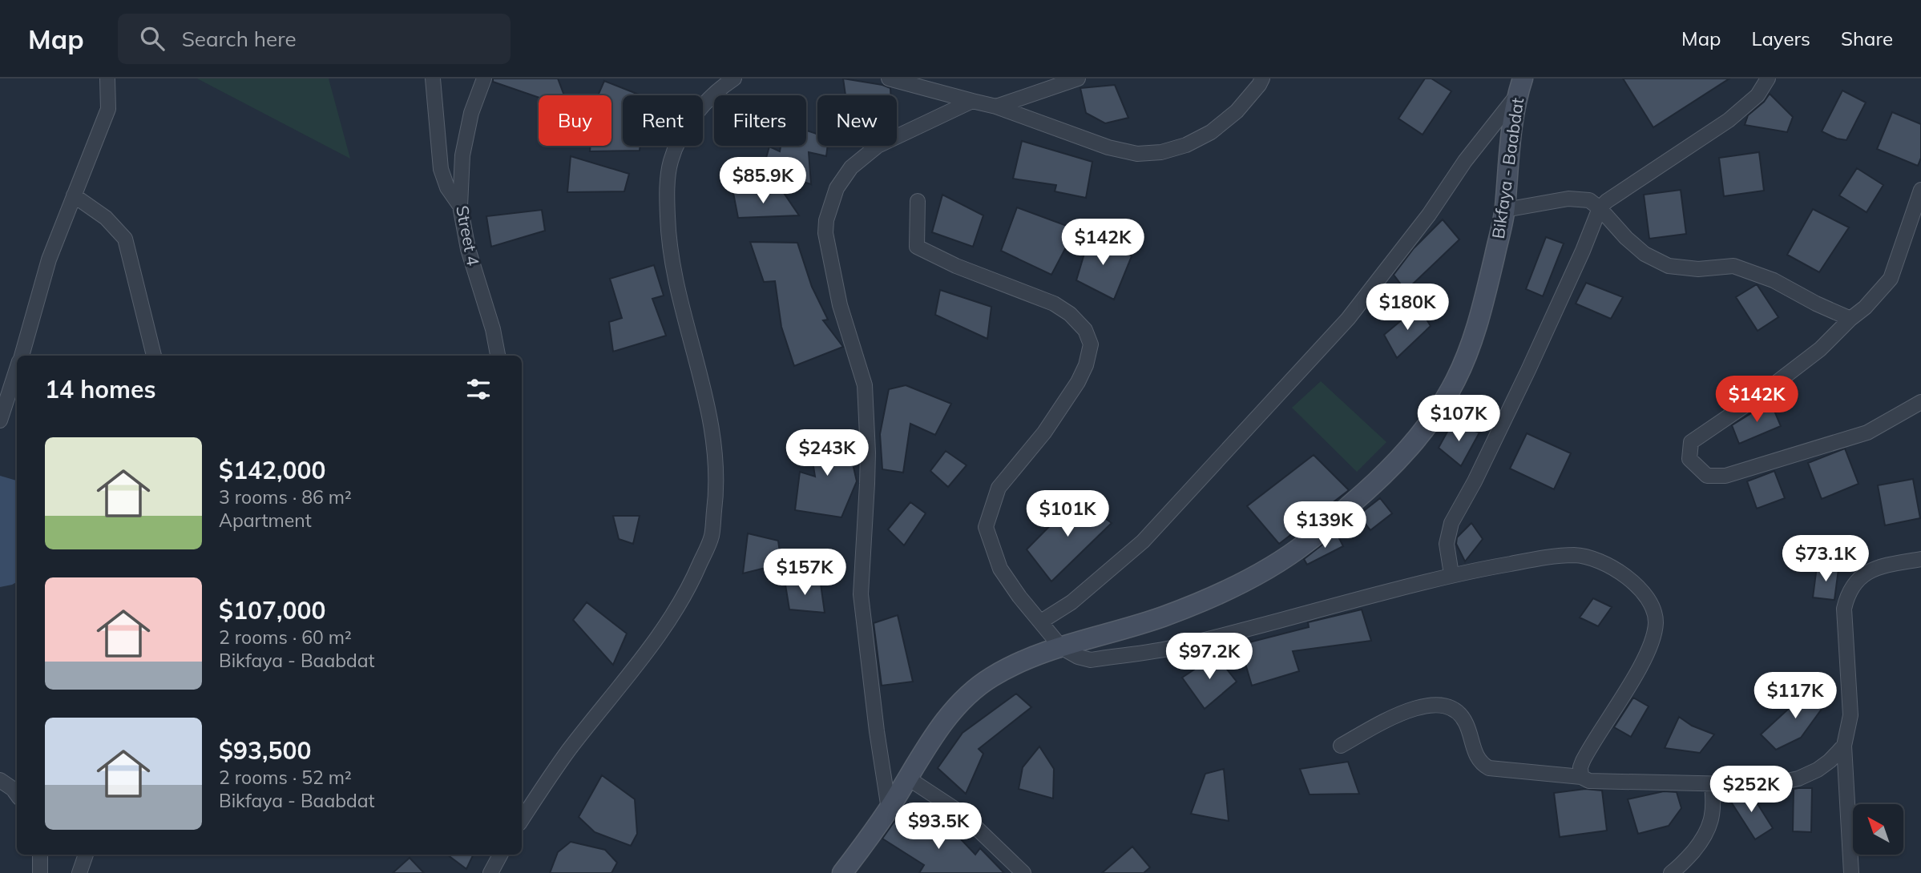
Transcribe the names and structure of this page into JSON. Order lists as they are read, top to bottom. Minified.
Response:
{"streets":{"main road":["Bikfaya - Baabdat"],"street":["Street 4"]},"north":"top left","page":{"header":"Map","search":"Search here","nav":["Map","Layers","Share"],"chip":["Buy","Rent","Filters","New"],"price":["$85.9K","$142K","$180K","$142K","$107K","$243K","$101K","$139K","$73.1K","$157K","$97.2K","$117K","$252K","$93.5K"],"heading":"14 homes","list":[{"name":"$142,000","note":"3 rooms · 86 m² · Apartment"},{"name":"$107,000","note":"2 rooms · 60 m² · Bikfaya - Baabdat"},{"name":"$93,500","note":"2 rooms · 52 m² · Bikfaya - Baabdat"}]}}
